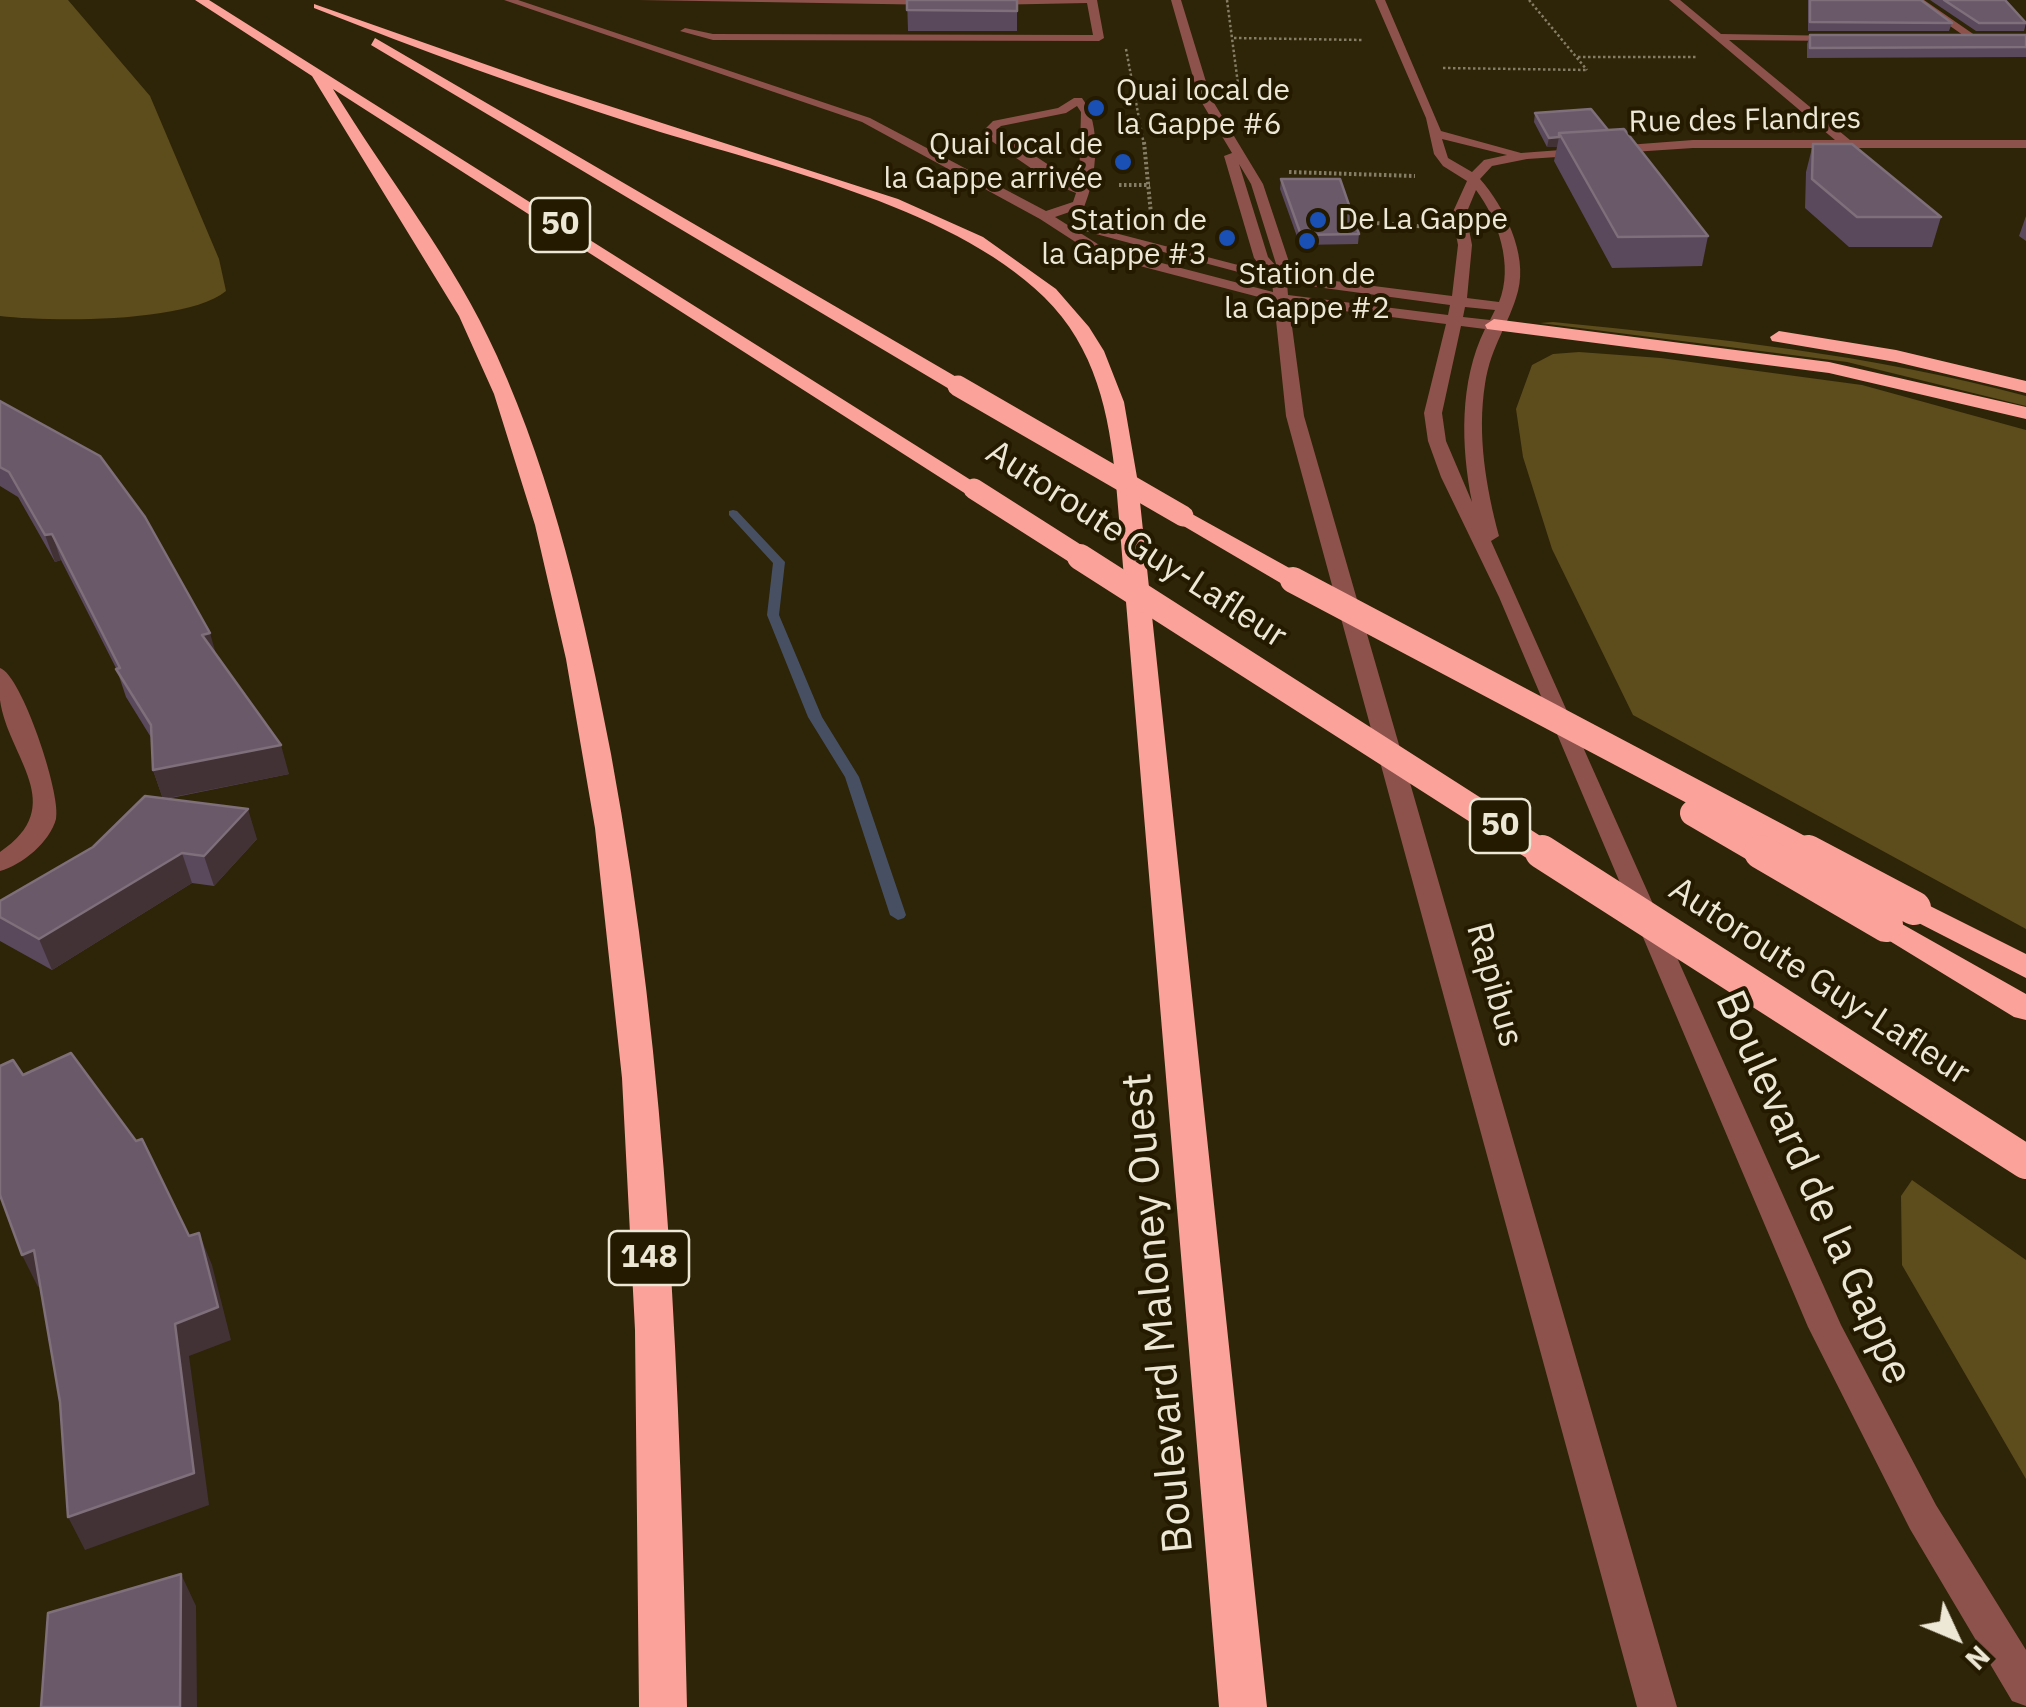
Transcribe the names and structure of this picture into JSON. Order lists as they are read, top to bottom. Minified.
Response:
{"streets":{"highway":["50","Autoroute Guy-Lafleur","148","Boulevard Maloney Ouest"],"street":["Rue des Flandres","Rapibus","Boulevard de la Gappe"]},"crossings":[["Rue des Flandres","Boulevard de la Gappe"],["Autoroute Guy-Lafleur","148"],["Autoroute Guy-Lafleur","Boulevard Maloney Ouest"]],"places":["Quai local de la Gappe #6","Quai local de la Gappe arrivée","De La Gappe","Station de la Gappe #3","Station de la Gappe #2"],"north":"bottom right"}
